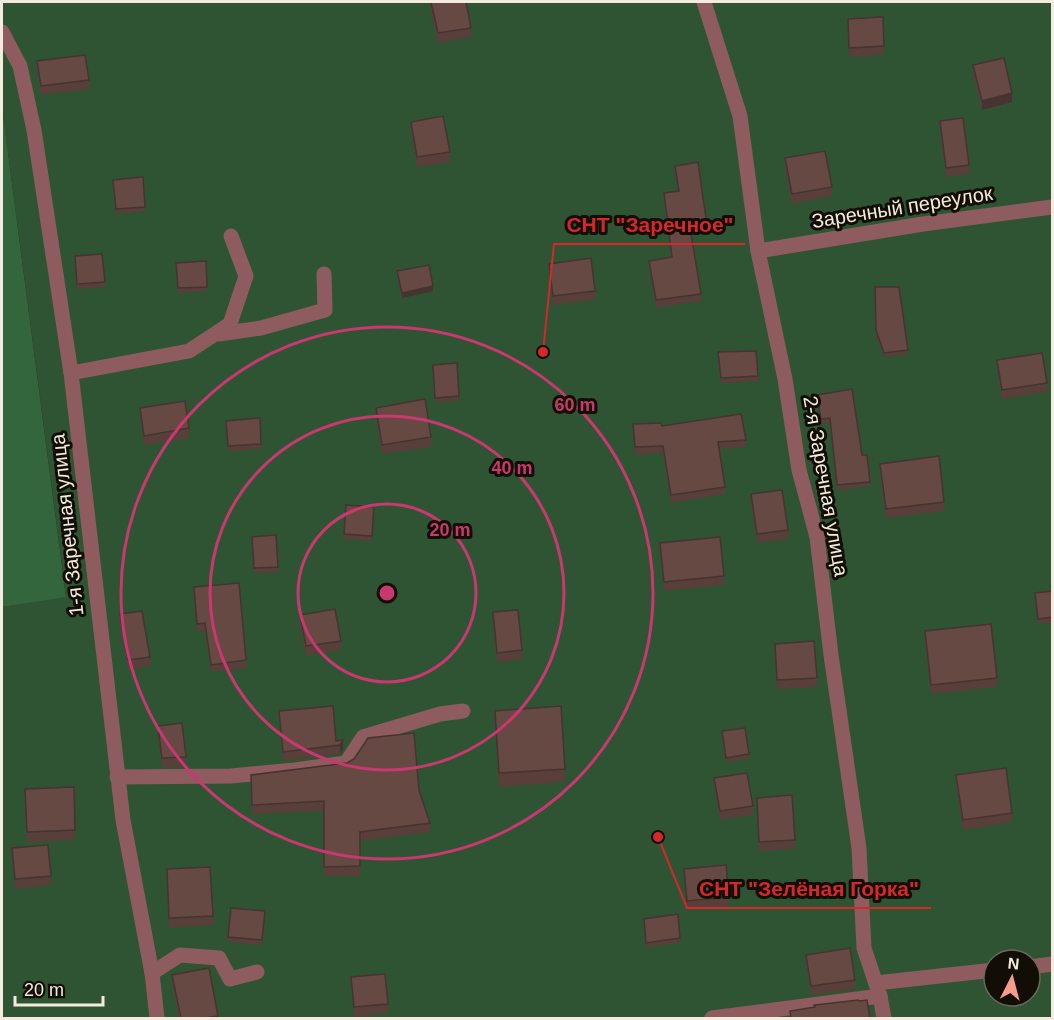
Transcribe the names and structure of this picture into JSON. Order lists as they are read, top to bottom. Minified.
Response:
{"streets":{"street":["Заречный переулок","2-я Заречная улица","1-я Заречная улица"]},"crossings":[["Заречный переулок","2-я Заречная улица"]],"places":["СНТ \"Заречное\"","СНТ \"Зелёная Горка\""],"scale_bar":"20 m","north":"top","rings":["60 m","40 m","20 m"]}
